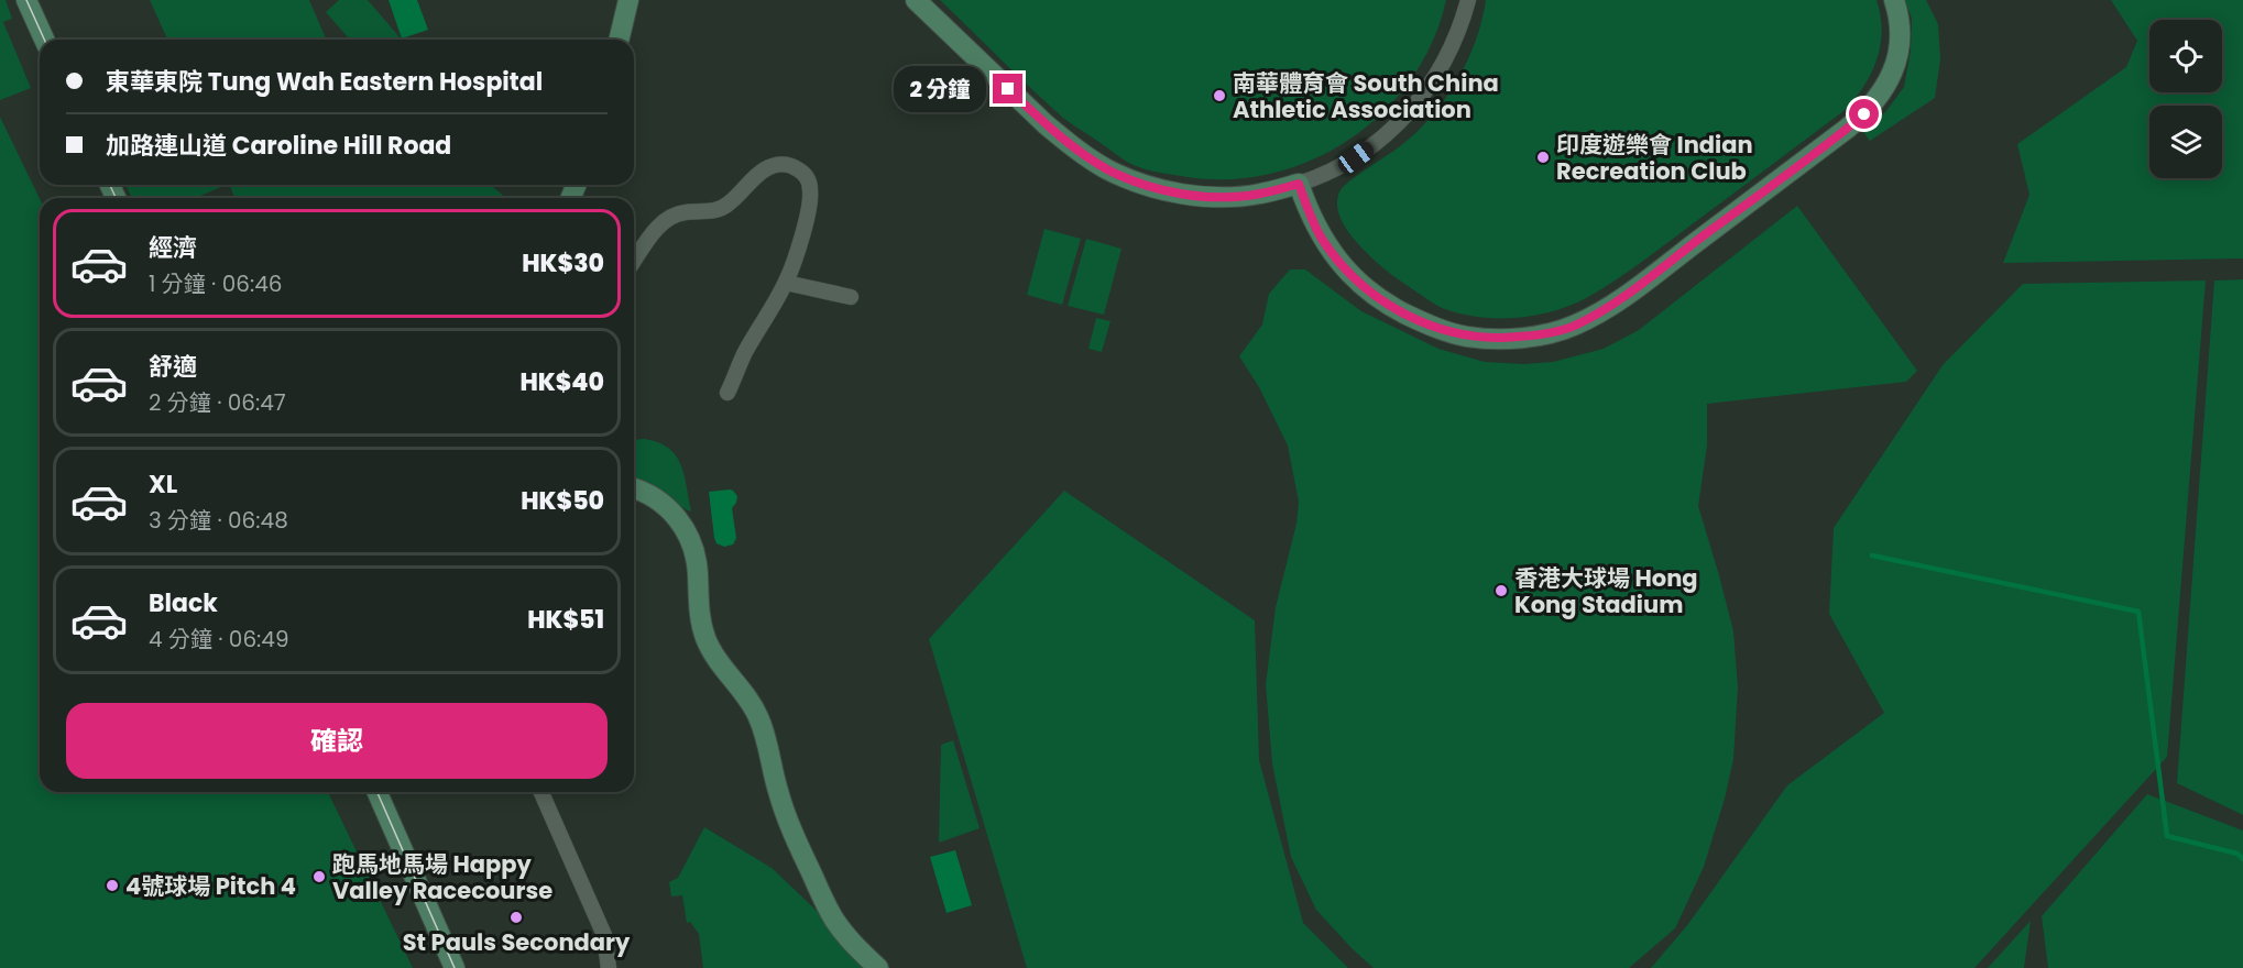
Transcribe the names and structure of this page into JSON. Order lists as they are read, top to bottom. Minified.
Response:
{"places":["南華體育會 South China Athletic Association","印度遊樂會 Indian Recreation Club","香港大球場 Hong Kong Stadium","跑馬地馬場 Happy Valley Racecourse","4號球場 Pitch 4","St Pauls Secondary"],"page":{"banner":["東華東院 Tung Wah Eastern Hospital","加路連山道 Caroline Hill Road"],"bubble":"2 分鐘","list":[{"name":"經濟","note":"1 分鐘 · 06:46","value":"HK$30"},{"name":"舒適","note":"2 分鐘 · 06:47","value":"HK$40"},{"name":"XL","note":"3 分鐘 · 06:48","value":"HK$50"},{"name":"Black","note":"4 分鐘 · 06:49","value":"HK$51"}],"buttons":"確認"}}
